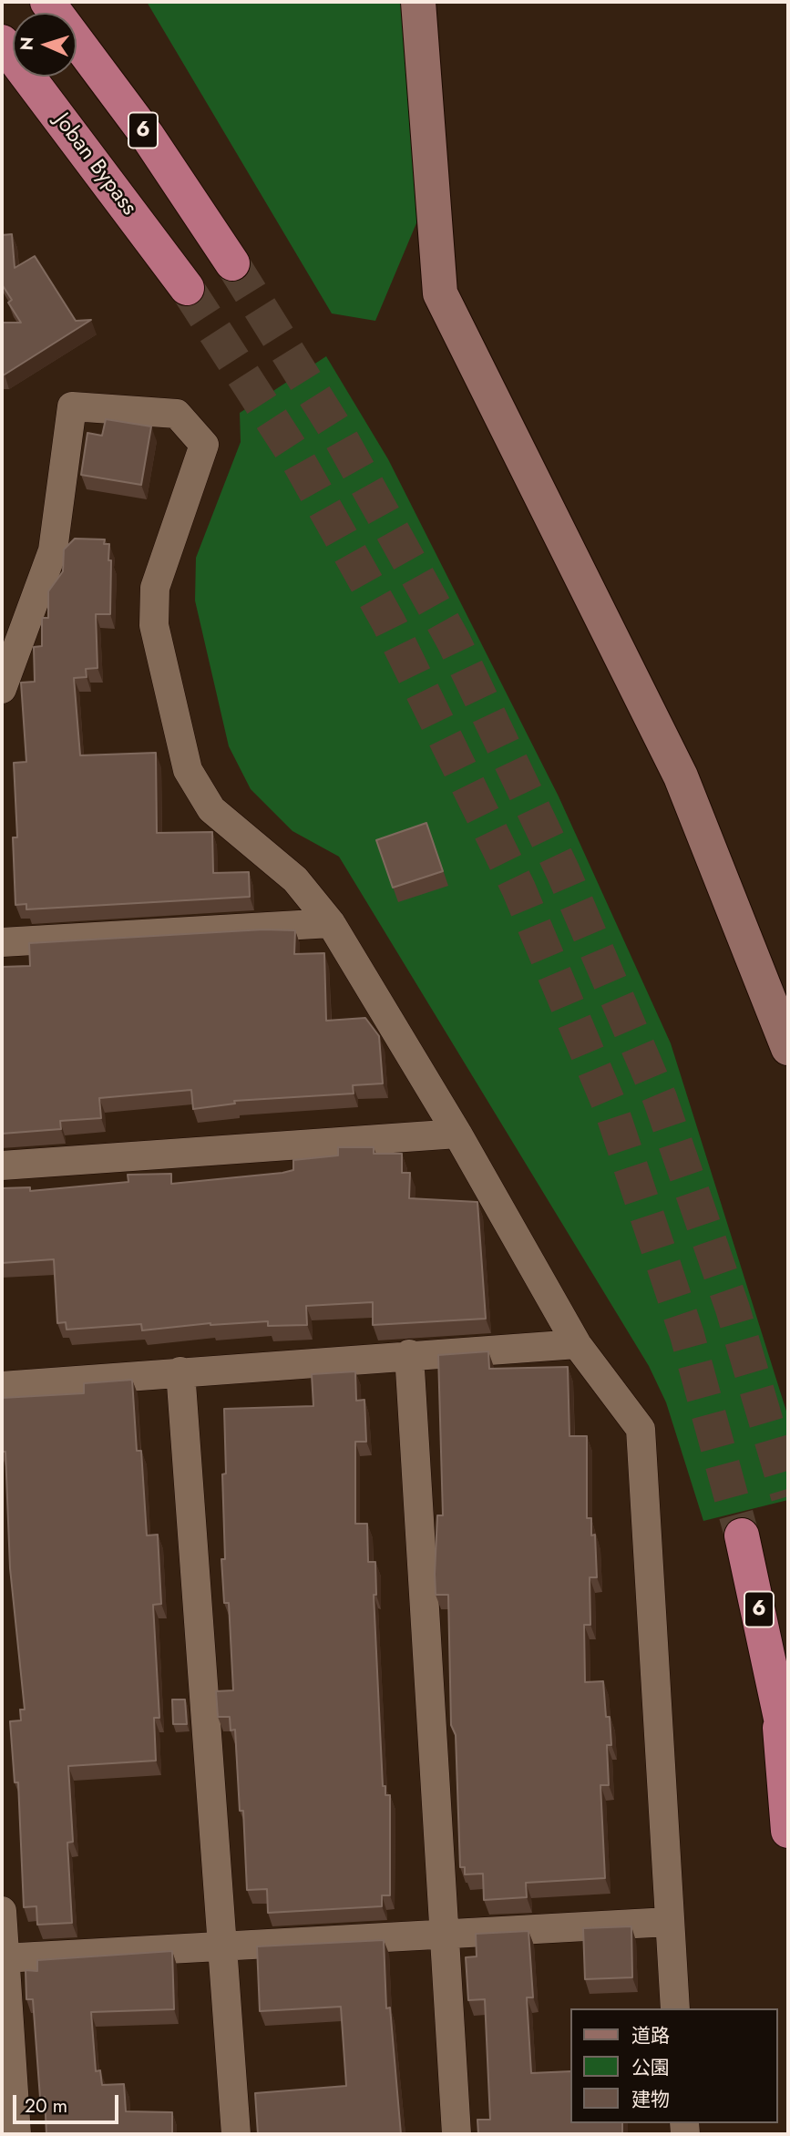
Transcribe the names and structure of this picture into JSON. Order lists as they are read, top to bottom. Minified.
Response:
{"streets":{"highway":["6","Joban Bypass"]},"legend":["道路","公園","建物"],"scale_bar":"20 m","north":"left"}
